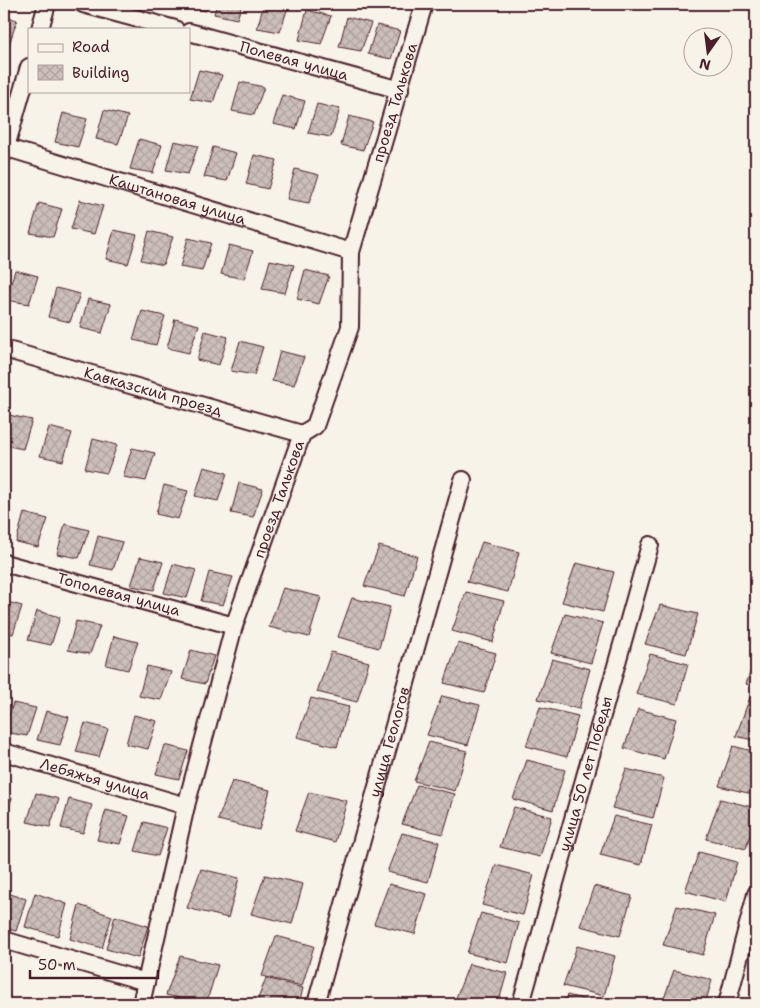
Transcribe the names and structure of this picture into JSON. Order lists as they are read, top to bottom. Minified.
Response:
{"streets":{"street":["Полевая улица","проезд Талькова","Каштановая улица","Кавказский проезд","Тополевая улица","улица Геологов","улица 50 лет Победы","Лебяжья улица"]},"crossings":[["Полевая улица","проезд Талькова"],["проезд Талькова","Каштановая улица"],["проезд Талькова","Кавказский проезд"],["проезд Талькова","Тополевая улица"],["проезд Талькова","Лебяжья улица"]],"legend":["Road","Building"],"scale_bar":"50 m","north":"bottom"}
